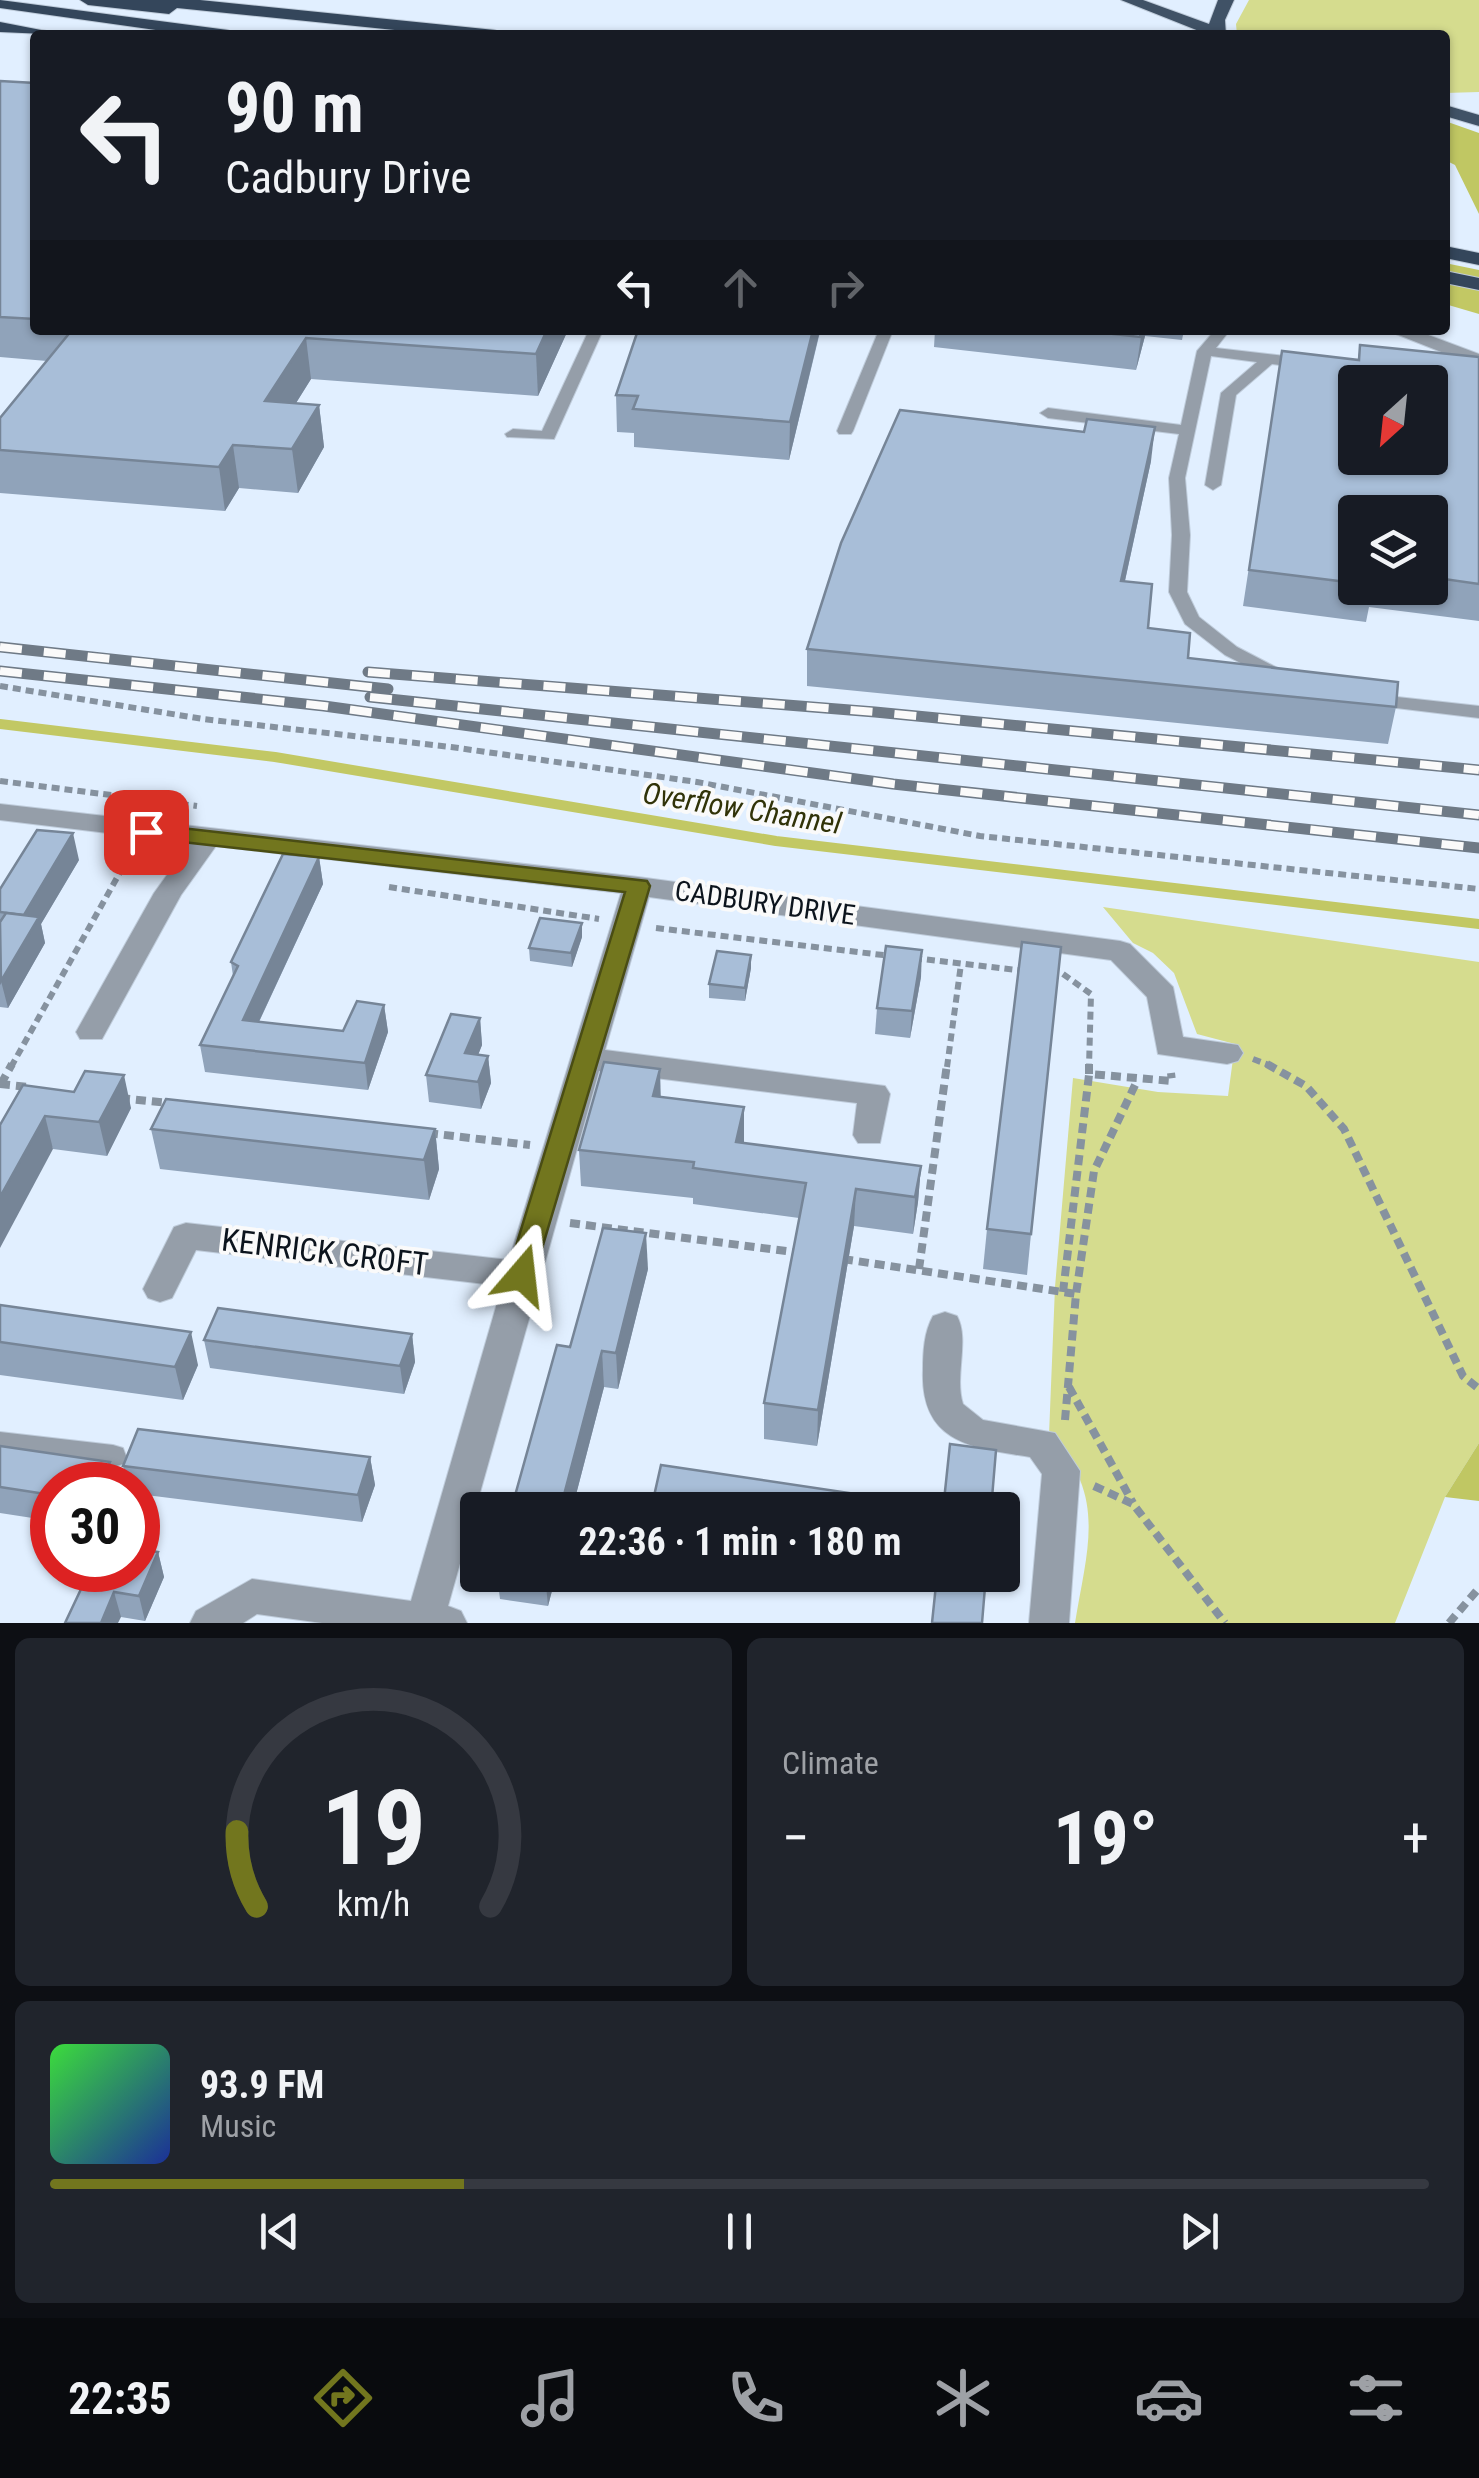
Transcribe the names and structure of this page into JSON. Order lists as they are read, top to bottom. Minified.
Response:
{"streets":{"street":["CADBURY DRIVE","KENRICK CROFT"]},"water":["Overflow Channel"],"north":"bottom left","page":{"turn":["90 m","Cadbury Drive"],"limit":"30","trip":"22:36 · 1 min · 180 m","tile":"Climate","heat":["−","19°","+"],"song":["93.9 FM","Music"],"tabs":"22:35","gauge":["19","km/h"]}}
